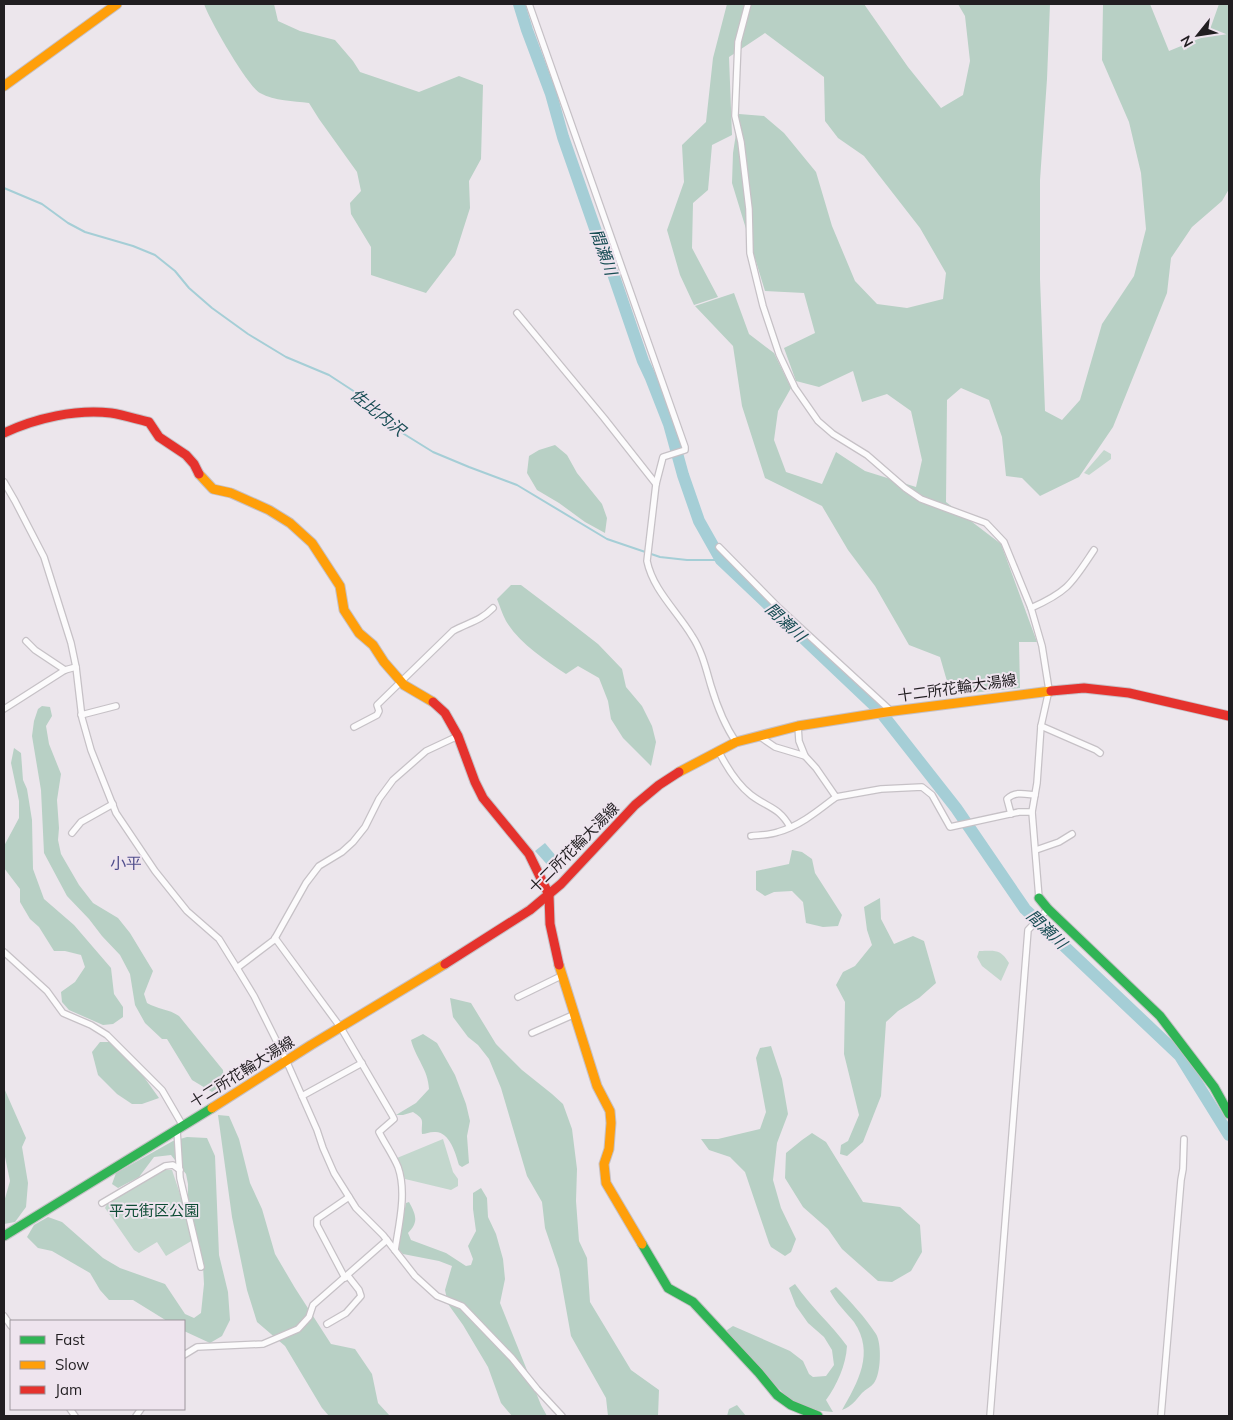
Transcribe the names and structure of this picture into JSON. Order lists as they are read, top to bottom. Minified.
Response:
{"streets":{"street":["十二所花輪大湯線"]},"districts":["小平"],"water":["間瀬川","佐比内沢"],"parks":["平元街区公園"],"legend":["Fast","Slow","Jam"],"north":"bottom left"}
